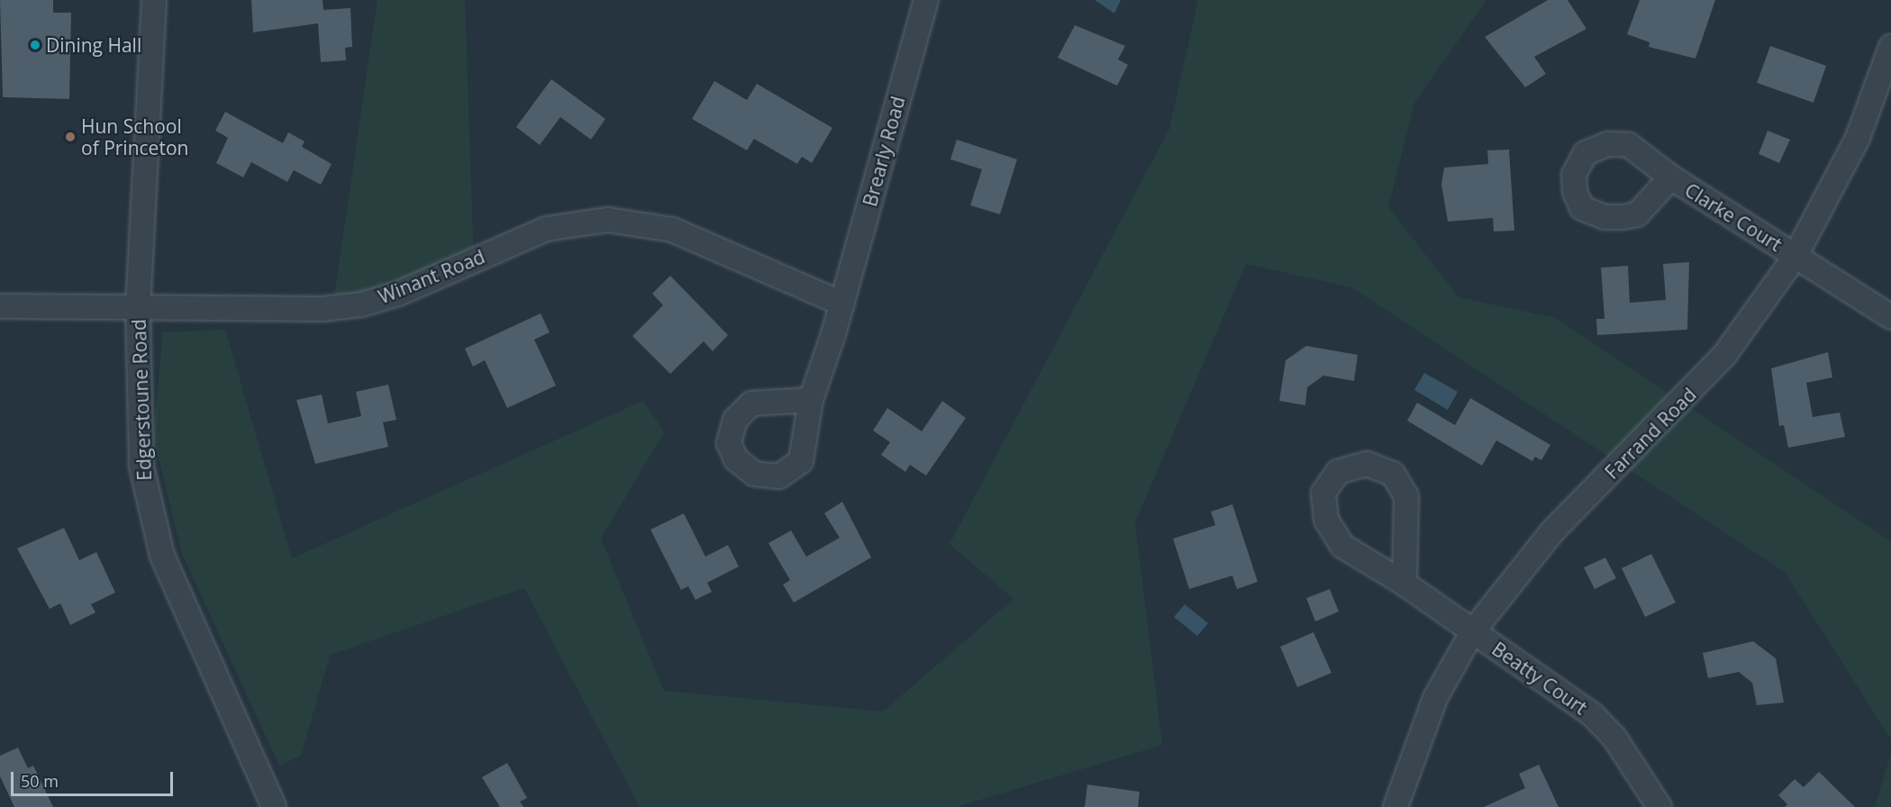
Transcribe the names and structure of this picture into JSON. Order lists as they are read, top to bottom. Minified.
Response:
{"streets":{"street":["Brearly Road","Clarke Court","Winant Road","Edgerstoune Road","Farrand Road","Beatty Court"]},"crossings":[["Brearly Road","Winant Road"],["Clarke Court","Farrand Road"],["Winant Road","Edgerstoune Road"],["Farrand Road","Beatty Court"]],"places":["Dining Hall","Hun School of Princeton"],"scale_bar":"50 m"}
